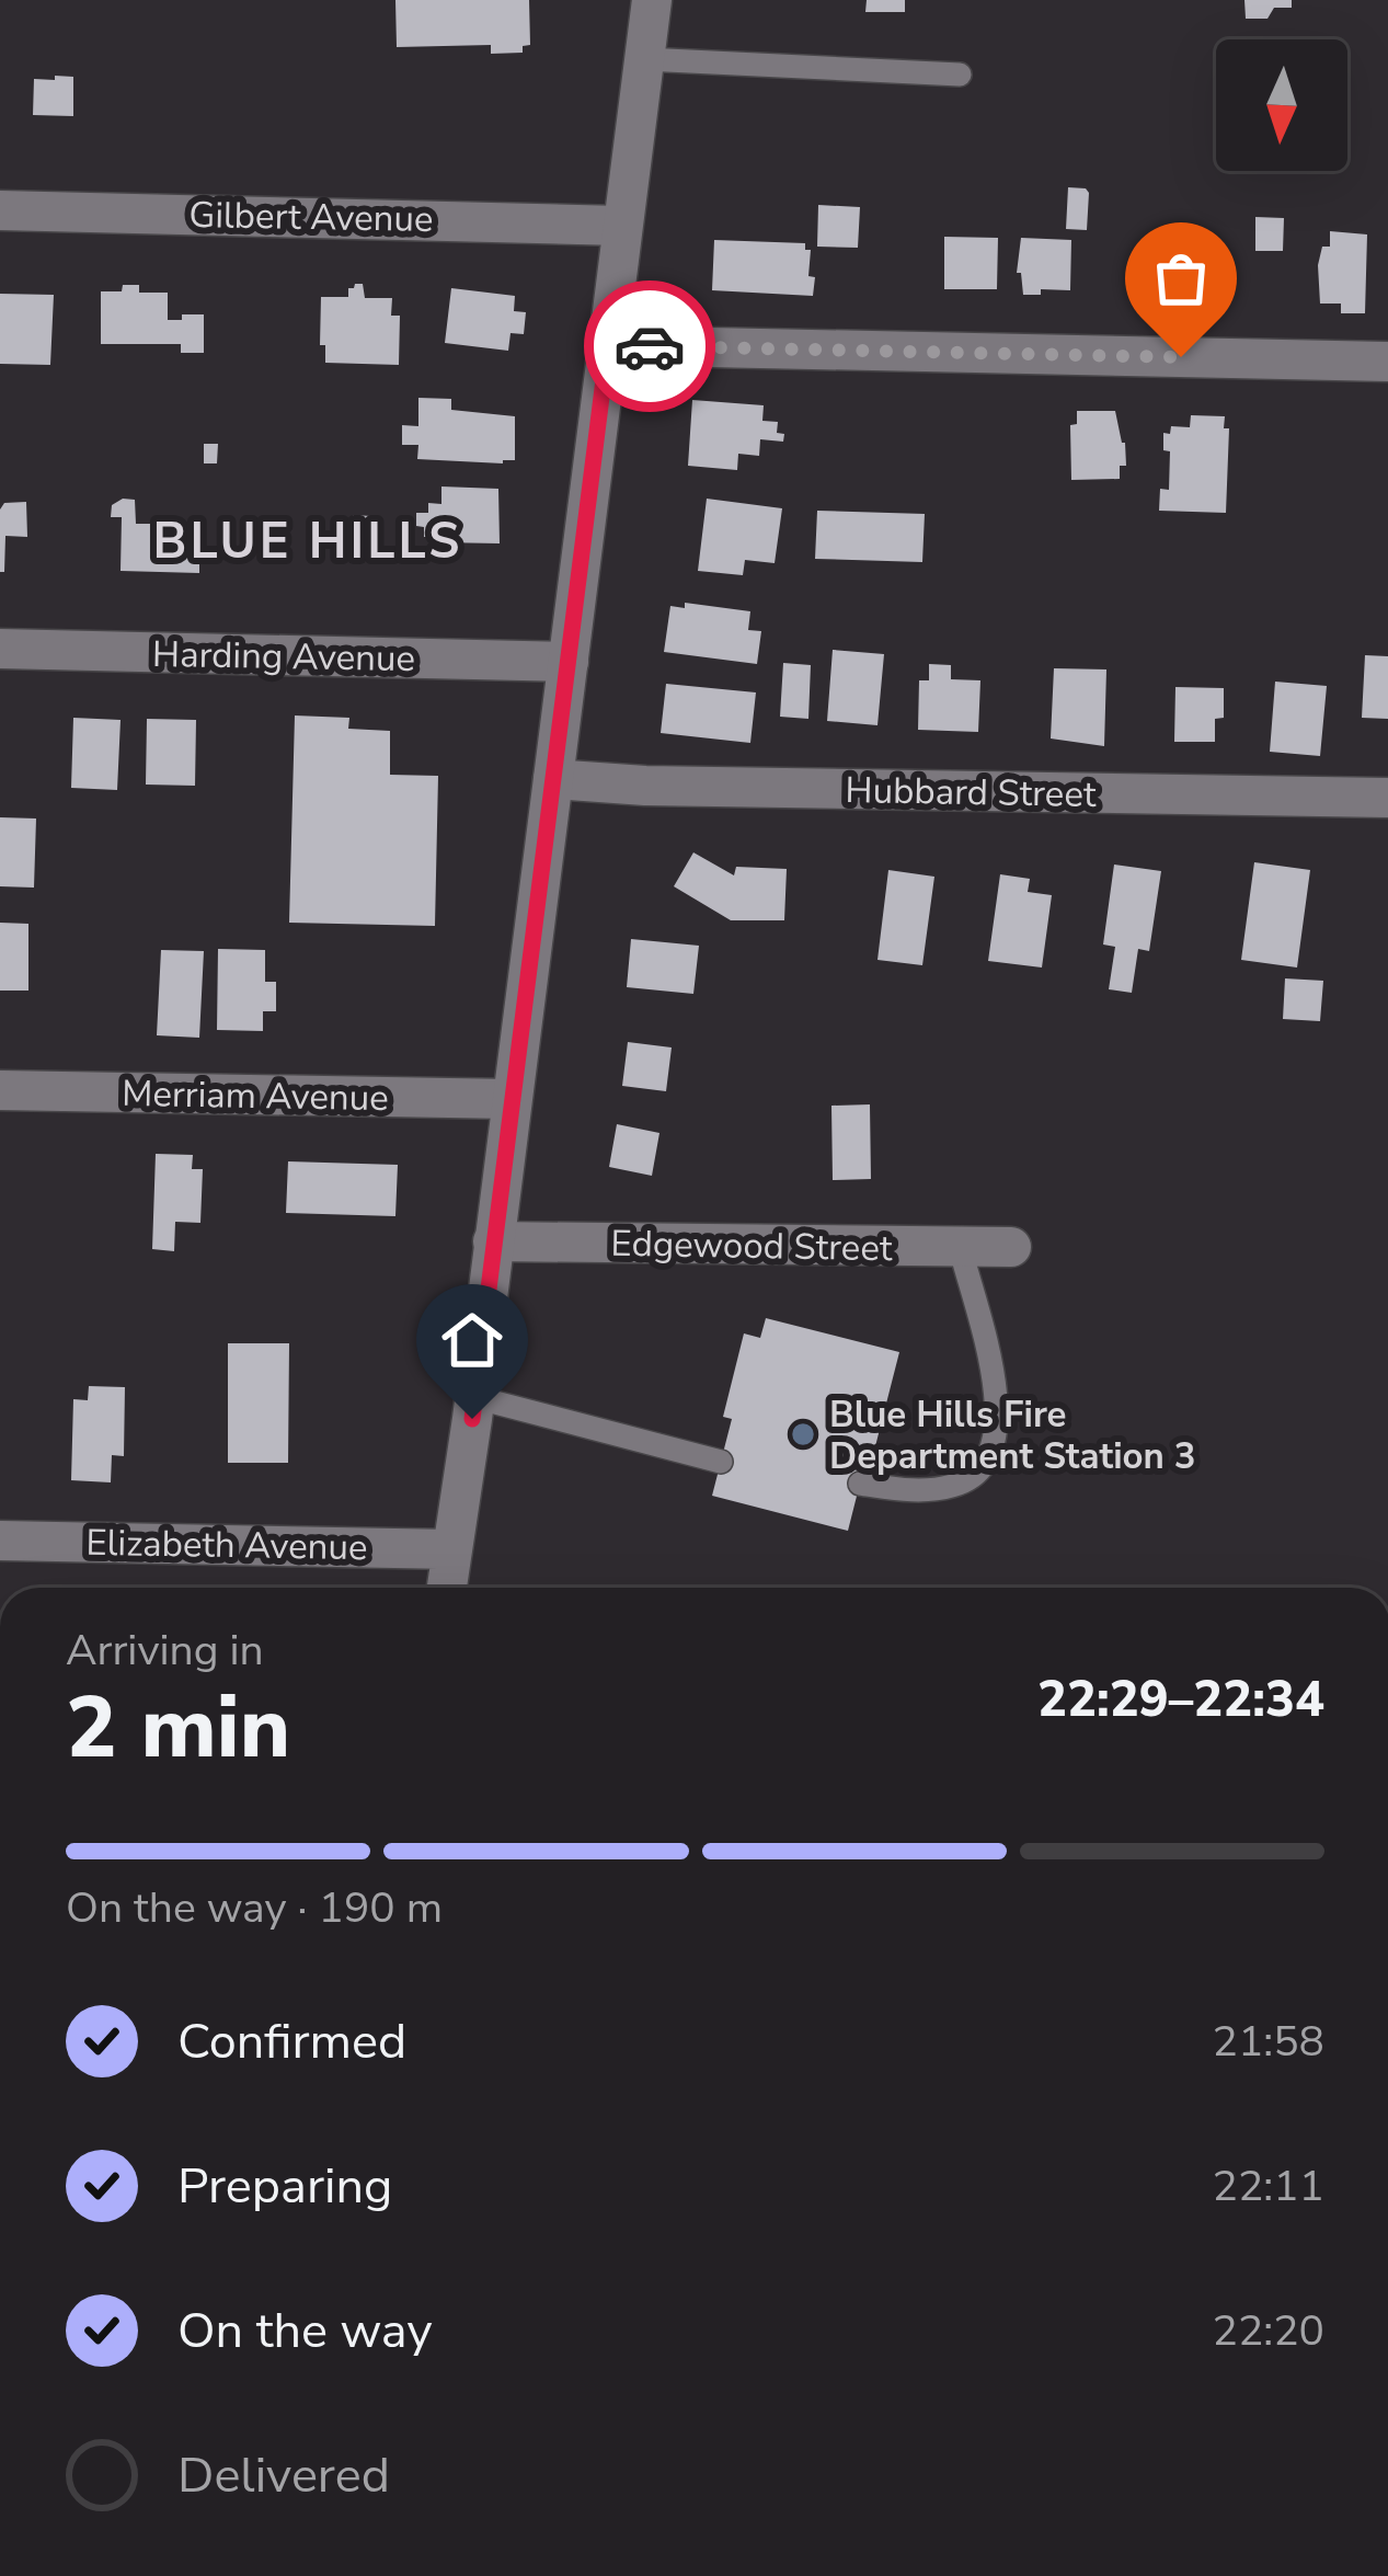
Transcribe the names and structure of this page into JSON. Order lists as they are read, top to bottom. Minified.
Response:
{"streets":{"street":["Gilbert Avenue","Harding Avenue","Hubbard Street","Merriam Avenue","Edgewood Street","Elizabeth Avenue"]},"districts":["BLUE HILLS"],"places":["Blue Hills Fire Department Station 3"],"north":"bottom","page":{"heading":["2 min","Arriving in","22:29–22:34"],"bar":"On the way · 190 m","list":[["Confirmed","21:58"],["Preparing","22:11"],["On the way","22:20"],"Delivered"]}}
